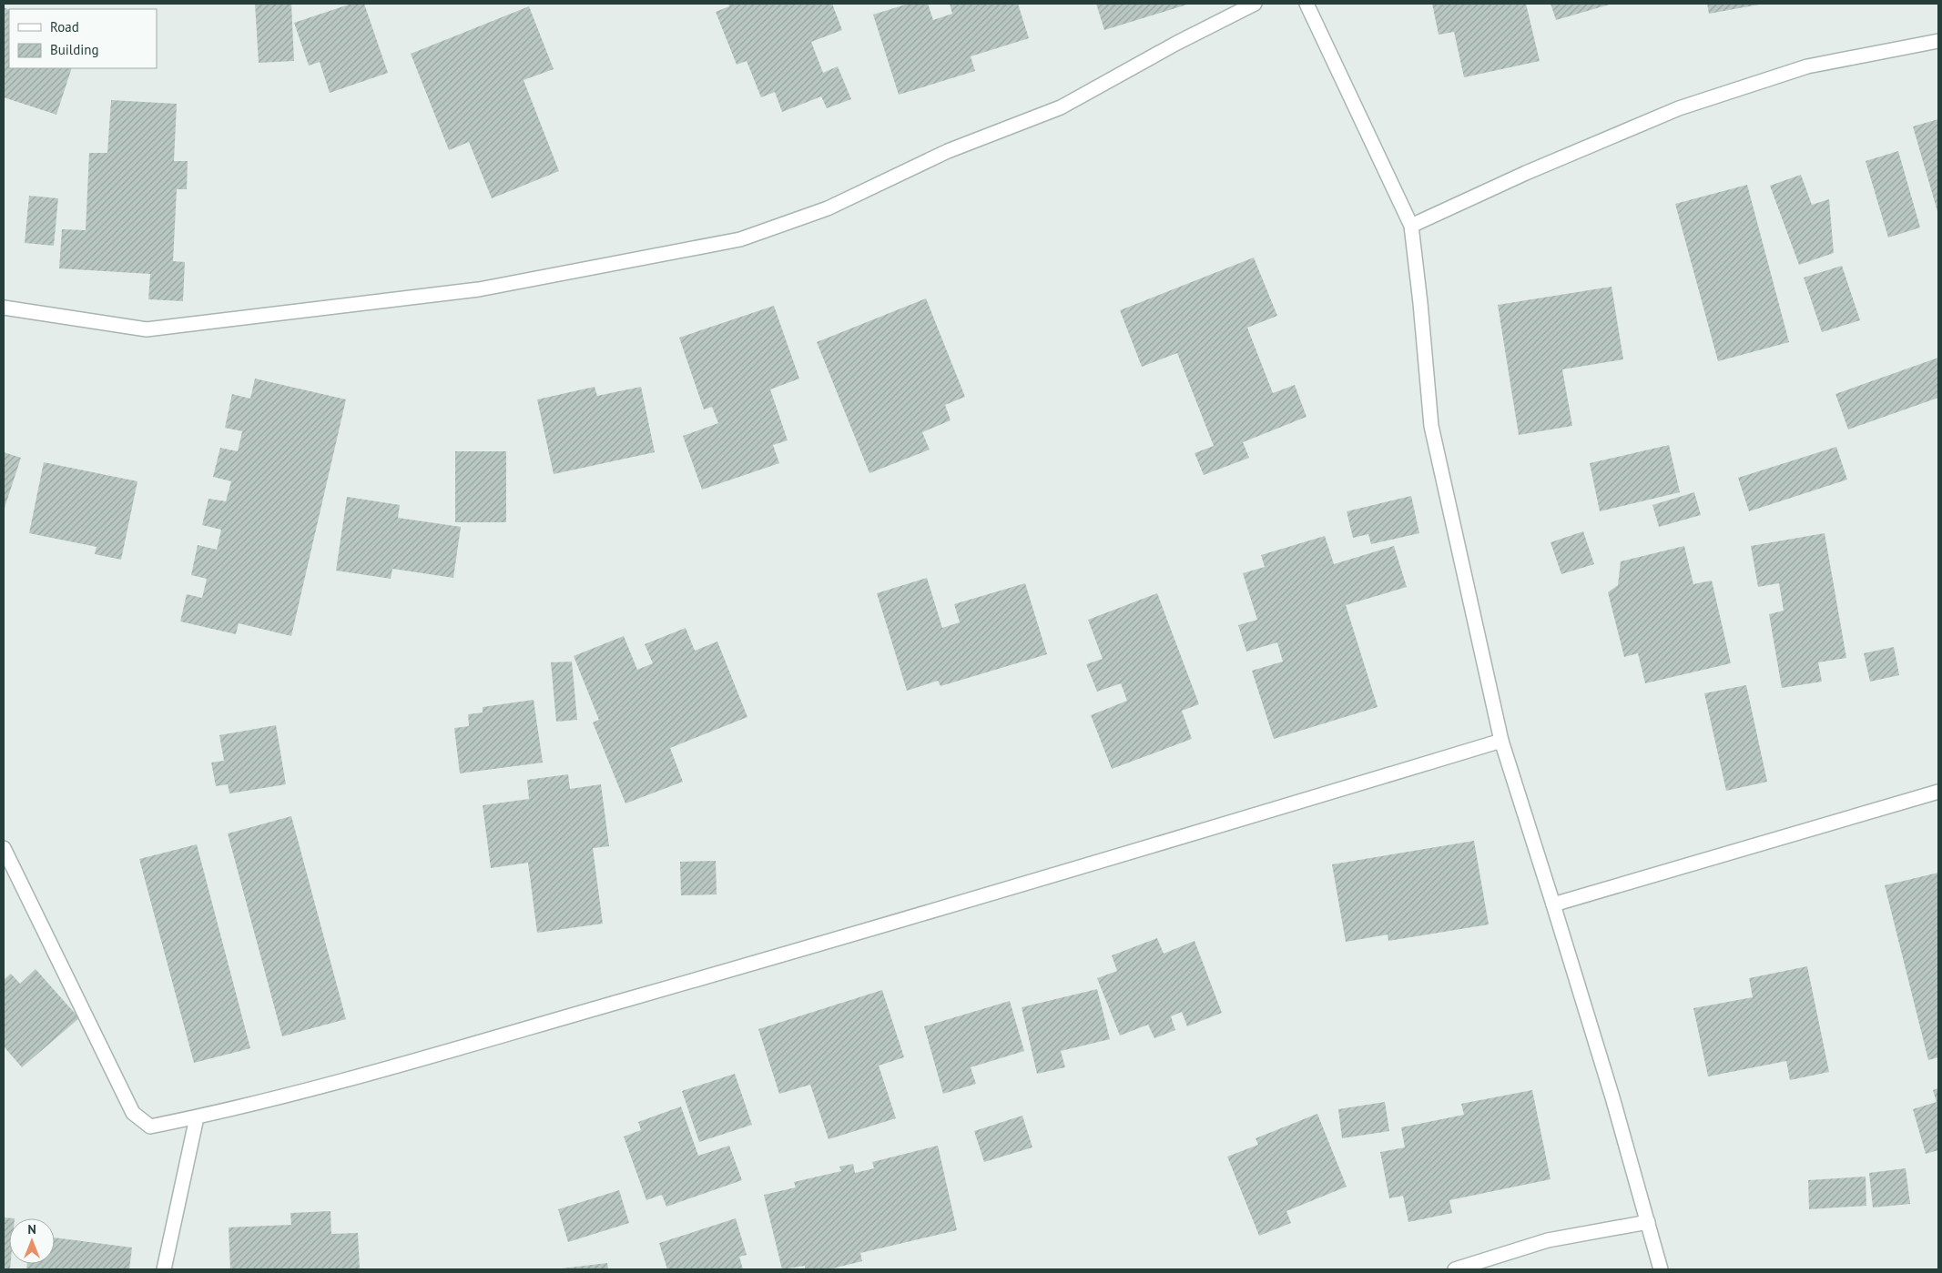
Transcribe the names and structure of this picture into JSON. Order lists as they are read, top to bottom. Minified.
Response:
{"legend":["Road","Building"],"north":"top"}
